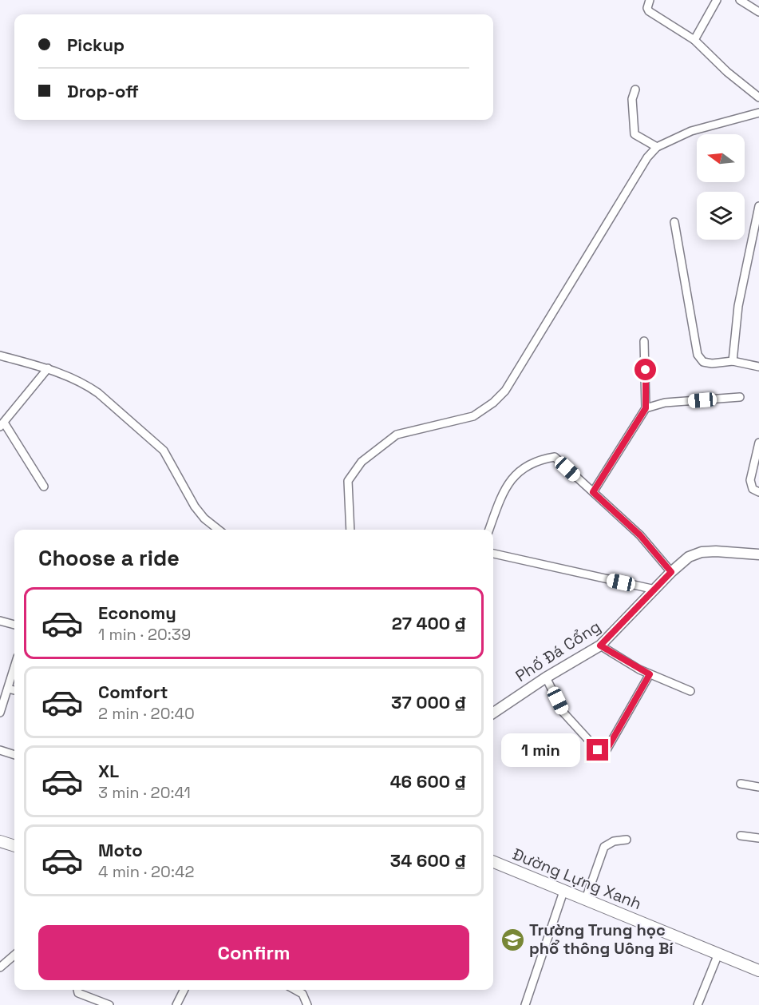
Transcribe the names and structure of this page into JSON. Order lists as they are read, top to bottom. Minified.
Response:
{"streets":{"main road":["Đường Lựng Xanh"],"street":["Phố Đá Cổng"]},"places":{"school or university":["Trường Trung học phổ thông Uông Bí"]},"north":"left","page":{"banner":["Pickup","Drop-off"],"heading":"Choose a ride","list":[{"name":"Economy","note":"1 min · 20:39","value":"27 400 ₫"},{"name":"Comfort","note":"2 min · 20:40","value":"37 000 ₫"},{"name":"XL","note":"3 min · 20:41","value":"46 600 ₫"},{"name":"Moto","note":"4 min · 20:42","value":"34 600 ₫"}],"bubble":"1 min","buttons":"Confirm"}}
